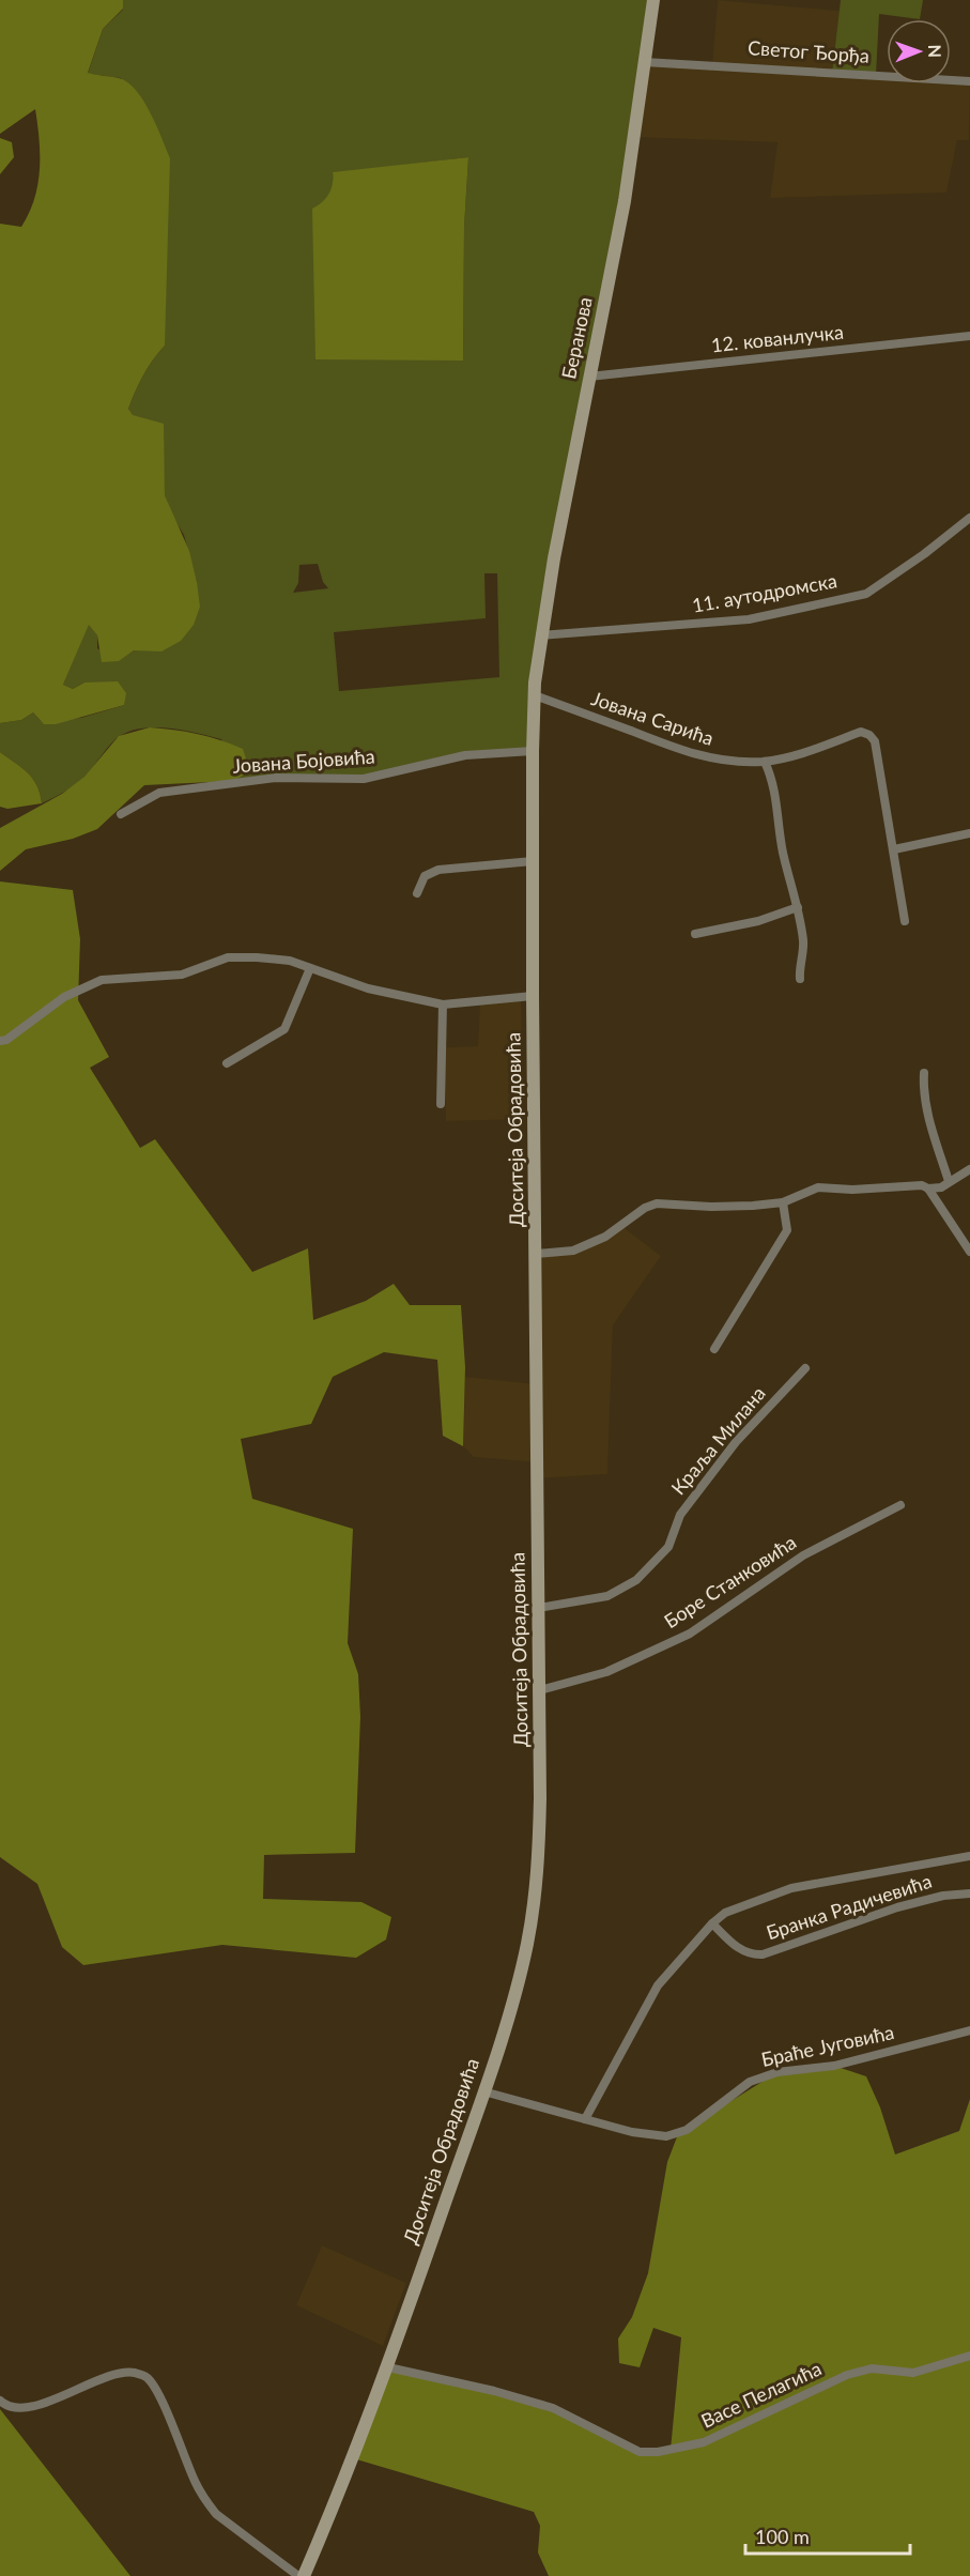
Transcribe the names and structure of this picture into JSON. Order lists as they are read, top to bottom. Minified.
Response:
{"streets":{"main road":["Беранова","Доситеја Обрадовића"],"street":["Светог Ђорђа","12. кованлучка","11. аутодромска","Јована Сарића","Јована Бојовића","Краља Милана","Боре Станковића","Бранка Радичевића","Браће Југовића","Васе Пелагића"]},"crossings":[["Светог Ђорђа","Беранова"],["Беранова","12. кованлучка"],["Беранова","11. аутодромска"],["Беранова","Јована Сарића"],["Беранова","Доситеја Обрадовића"],["Јована Сарића","Доситеја Обрадовића"],["Јована Бојовића","Доситеја Обрадовића"],["Доситеја Обрадовића","Краља Милана"],["Доситеја Обрадовића","Боре Станковића"],["Доситеја Обрадовића","Браће Југовића"],["Доситеја Обрадовића","Васе Пелагића"],["Бранка Радичевића","Браће Југовића"]],"scale_bar":"100 m","north":"right"}
